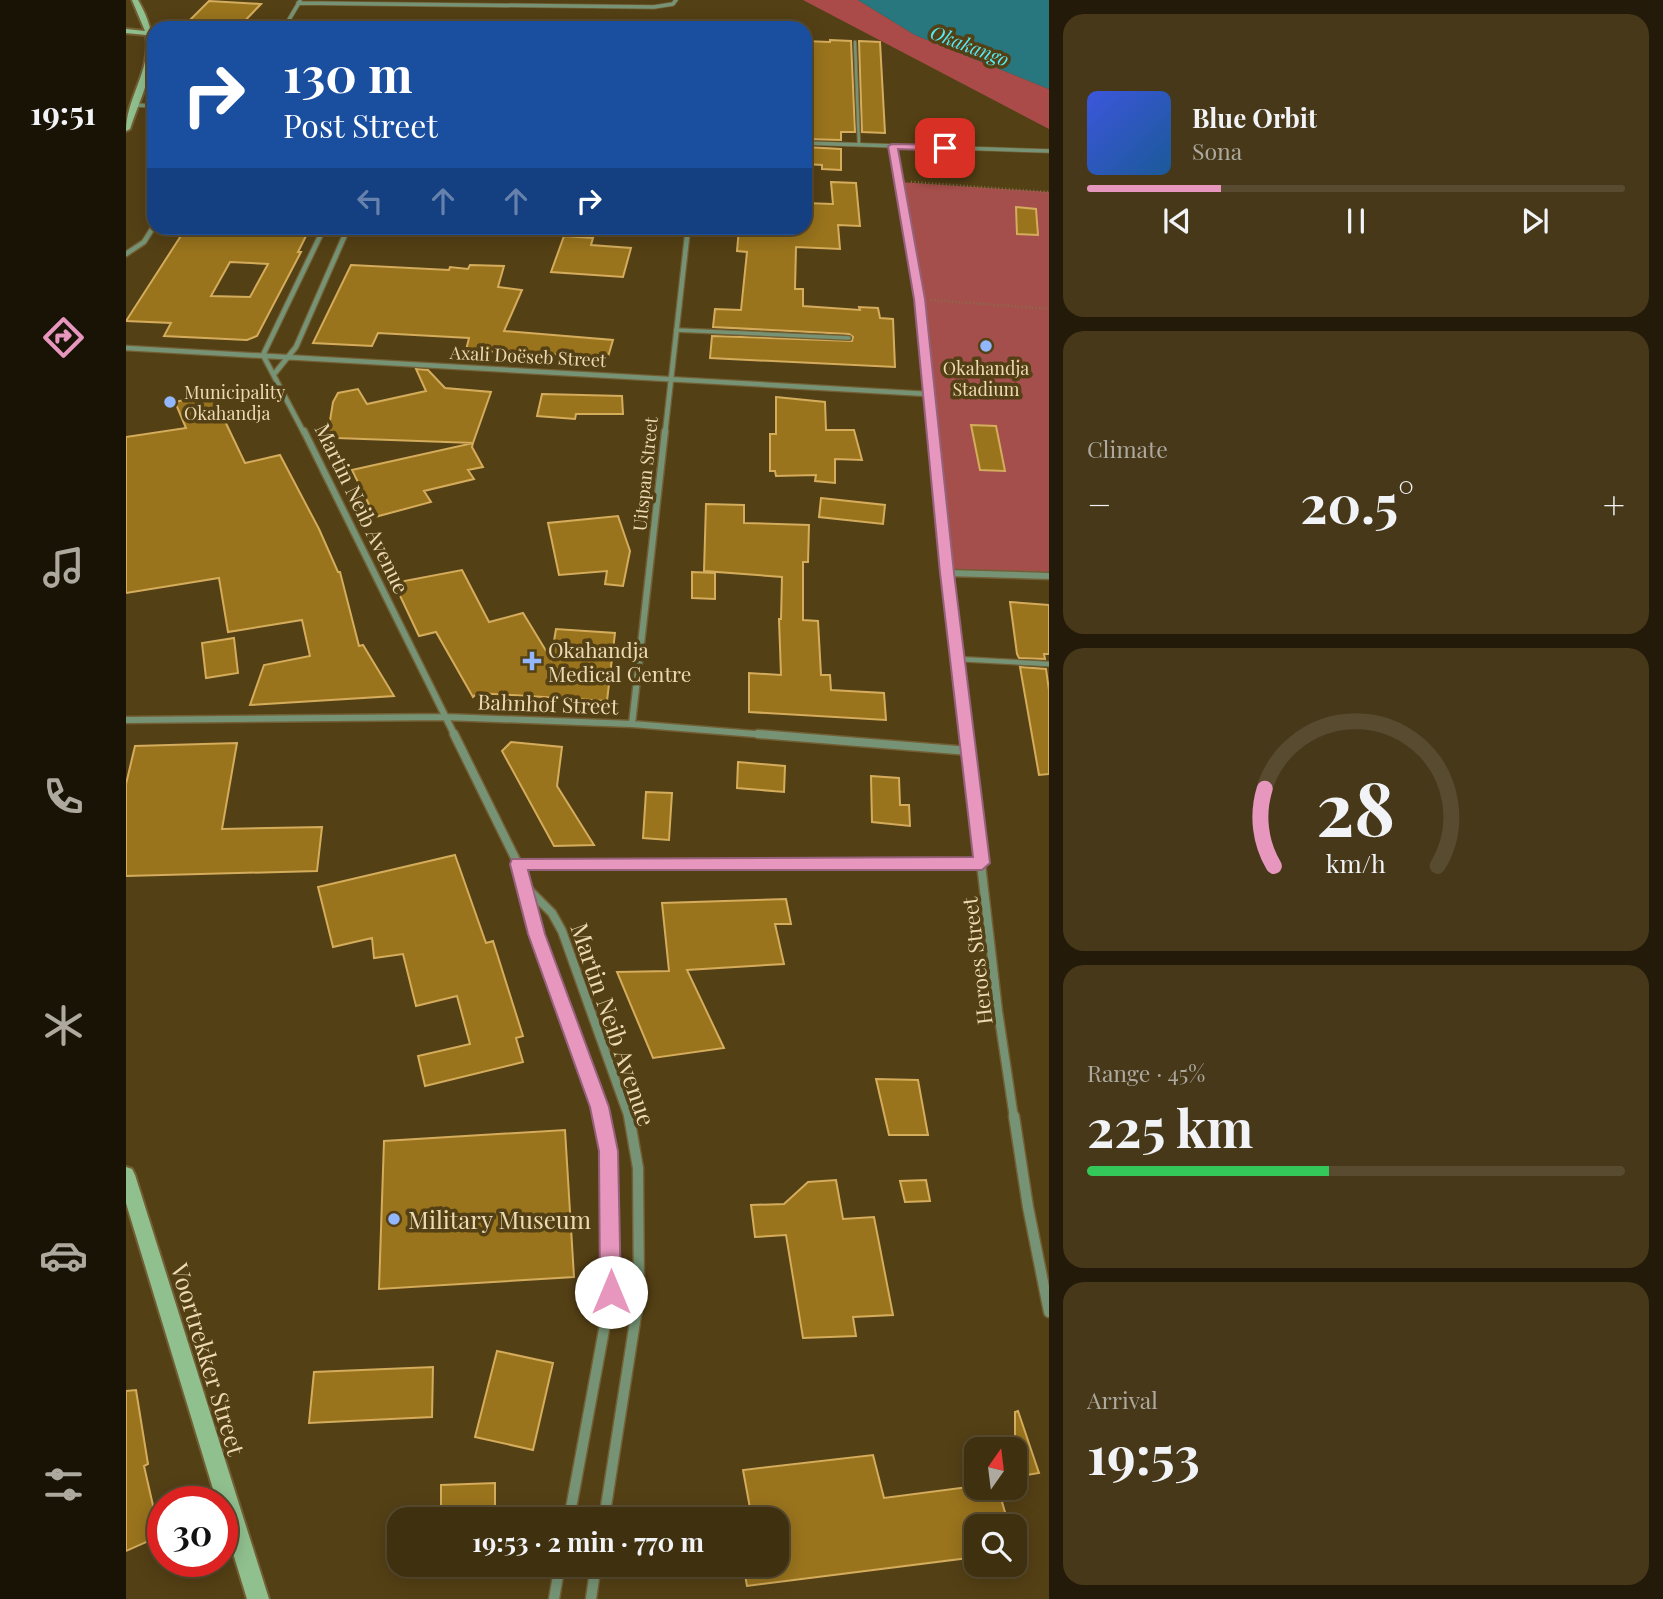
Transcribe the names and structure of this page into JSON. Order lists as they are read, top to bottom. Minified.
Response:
{"streets":{"main road":["Voortrekker Street"],"street":["Axali Doëseb Street","Uitspan Street","Martin Neib Avenue","Bahnhof Street","Heroes Street"]},"crossings":[["Axali Doëseb Street","Uitspan Street"],["Axali Doëseb Street","Martin Neib Avenue"],["Axali Doëseb Street","Heroes Street"],["Uitspan Street","Bahnhof Street"],["Martin Neib Avenue","Bahnhof Street"],["Bahnhof Street","Heroes Street"]],"water":["Okakango"],"places":{"other":["Okahandja Stadium","Municipality Okahandja","Military Museum"],"health":["Okahandja Medical Centre"]},"north":"top","page":{"tabs":"19:51","turn":["130 m","Post Street"],"song":["Blue Orbit","Sona"],"tile":["Climate",["Range · 45%","225 km"],["Arrival","19:53"]],"heat":["−","20.5°","+"],"limit":"30","trip":"19:53 · 2 min · 770 m","gauge":["28","km/h"]}}
